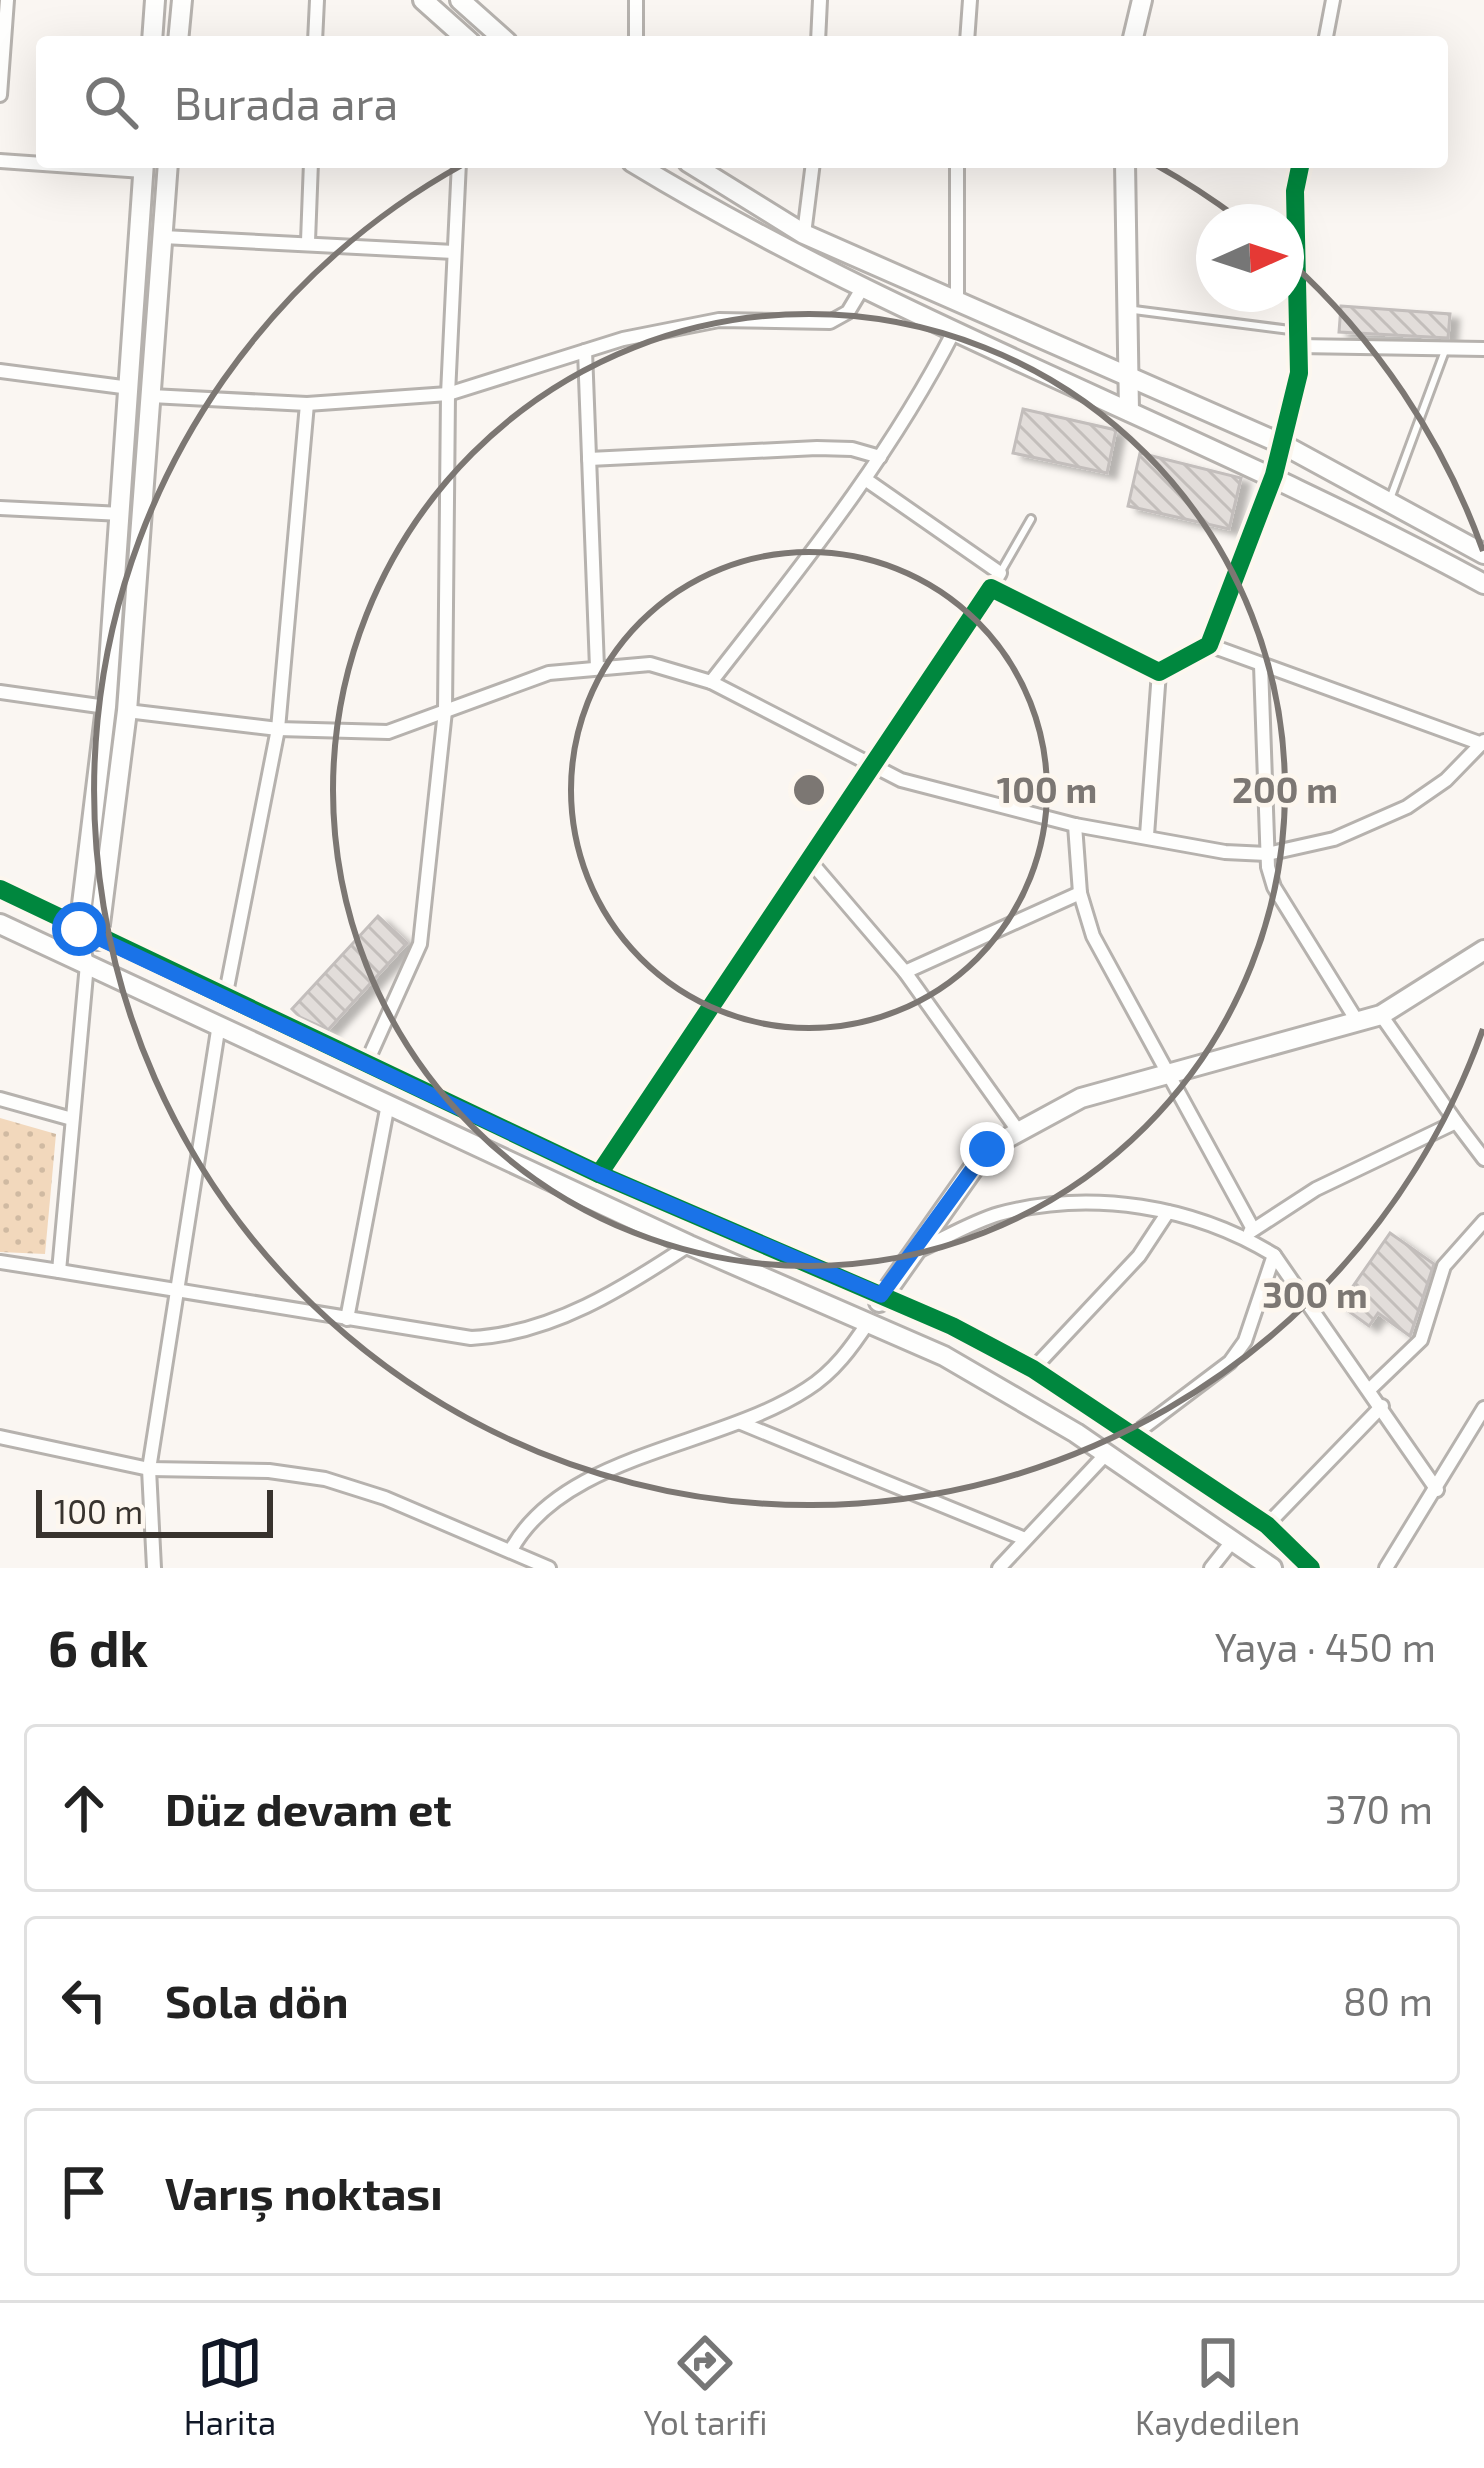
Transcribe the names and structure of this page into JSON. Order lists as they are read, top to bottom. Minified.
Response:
{"scale_bar":"100 m","north":"right","page":{"search":"Burada ara","scale":"100 m","heading":["6 dk","Yaya · 450 m"],"list":[["Düz devam et","370 m"],["Sola dön","80 m"],"Varış noktası"],"nav":["Harita","Yol tarifi","Kaydedilen"]},"rings":["100 m","200 m","300 m"]}
